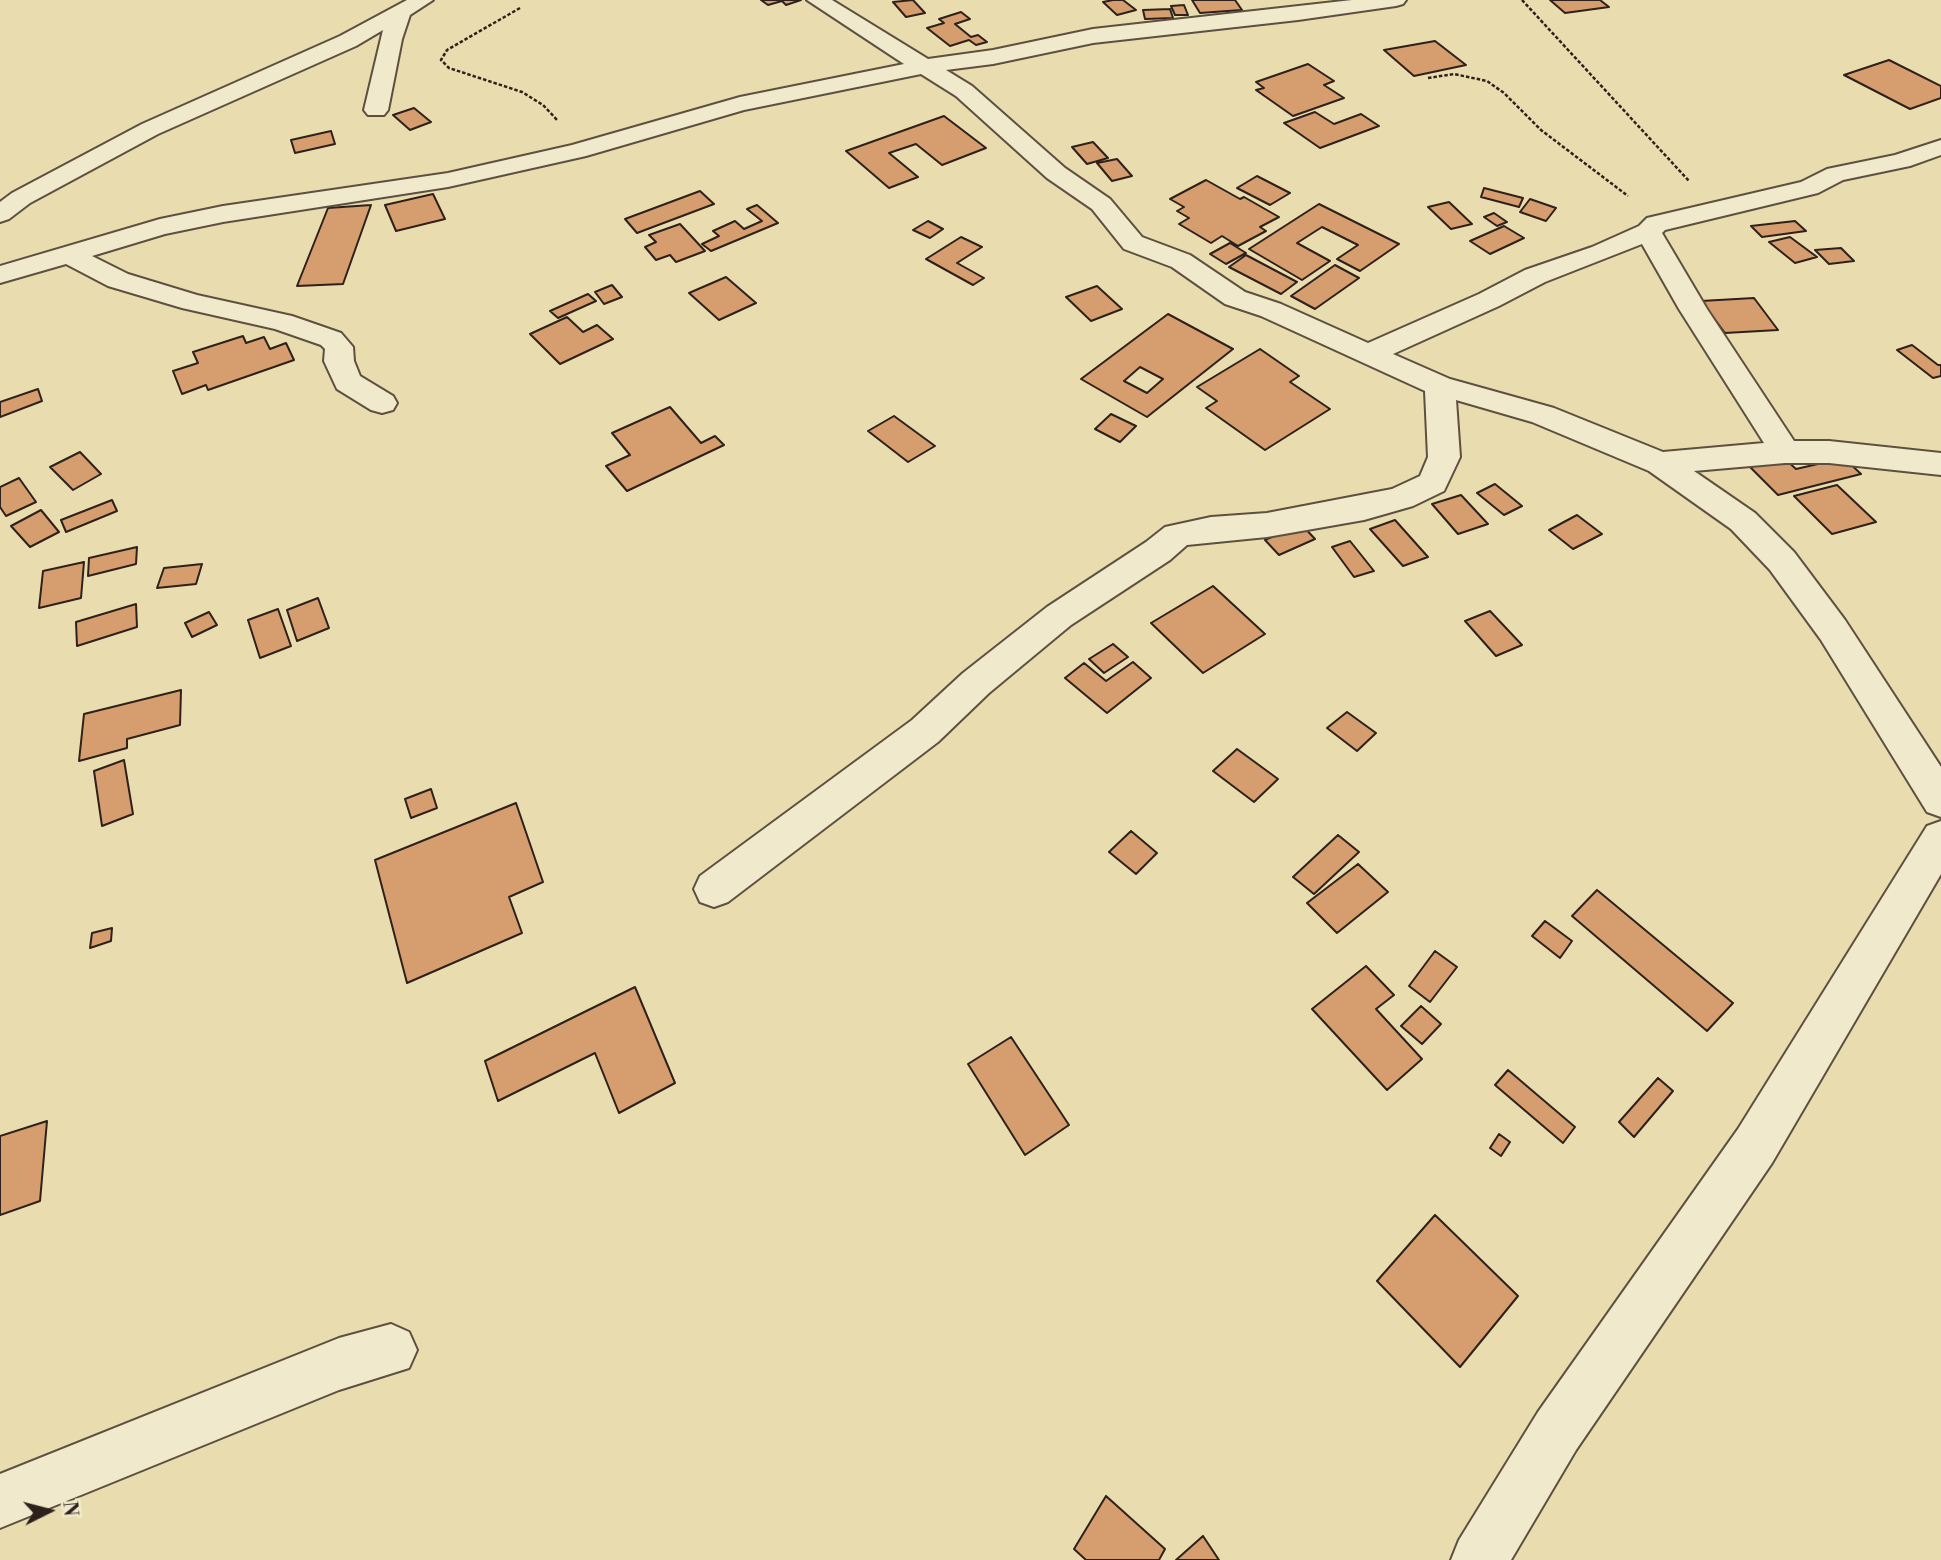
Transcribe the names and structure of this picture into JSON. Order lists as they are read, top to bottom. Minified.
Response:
{"north":"right"}
